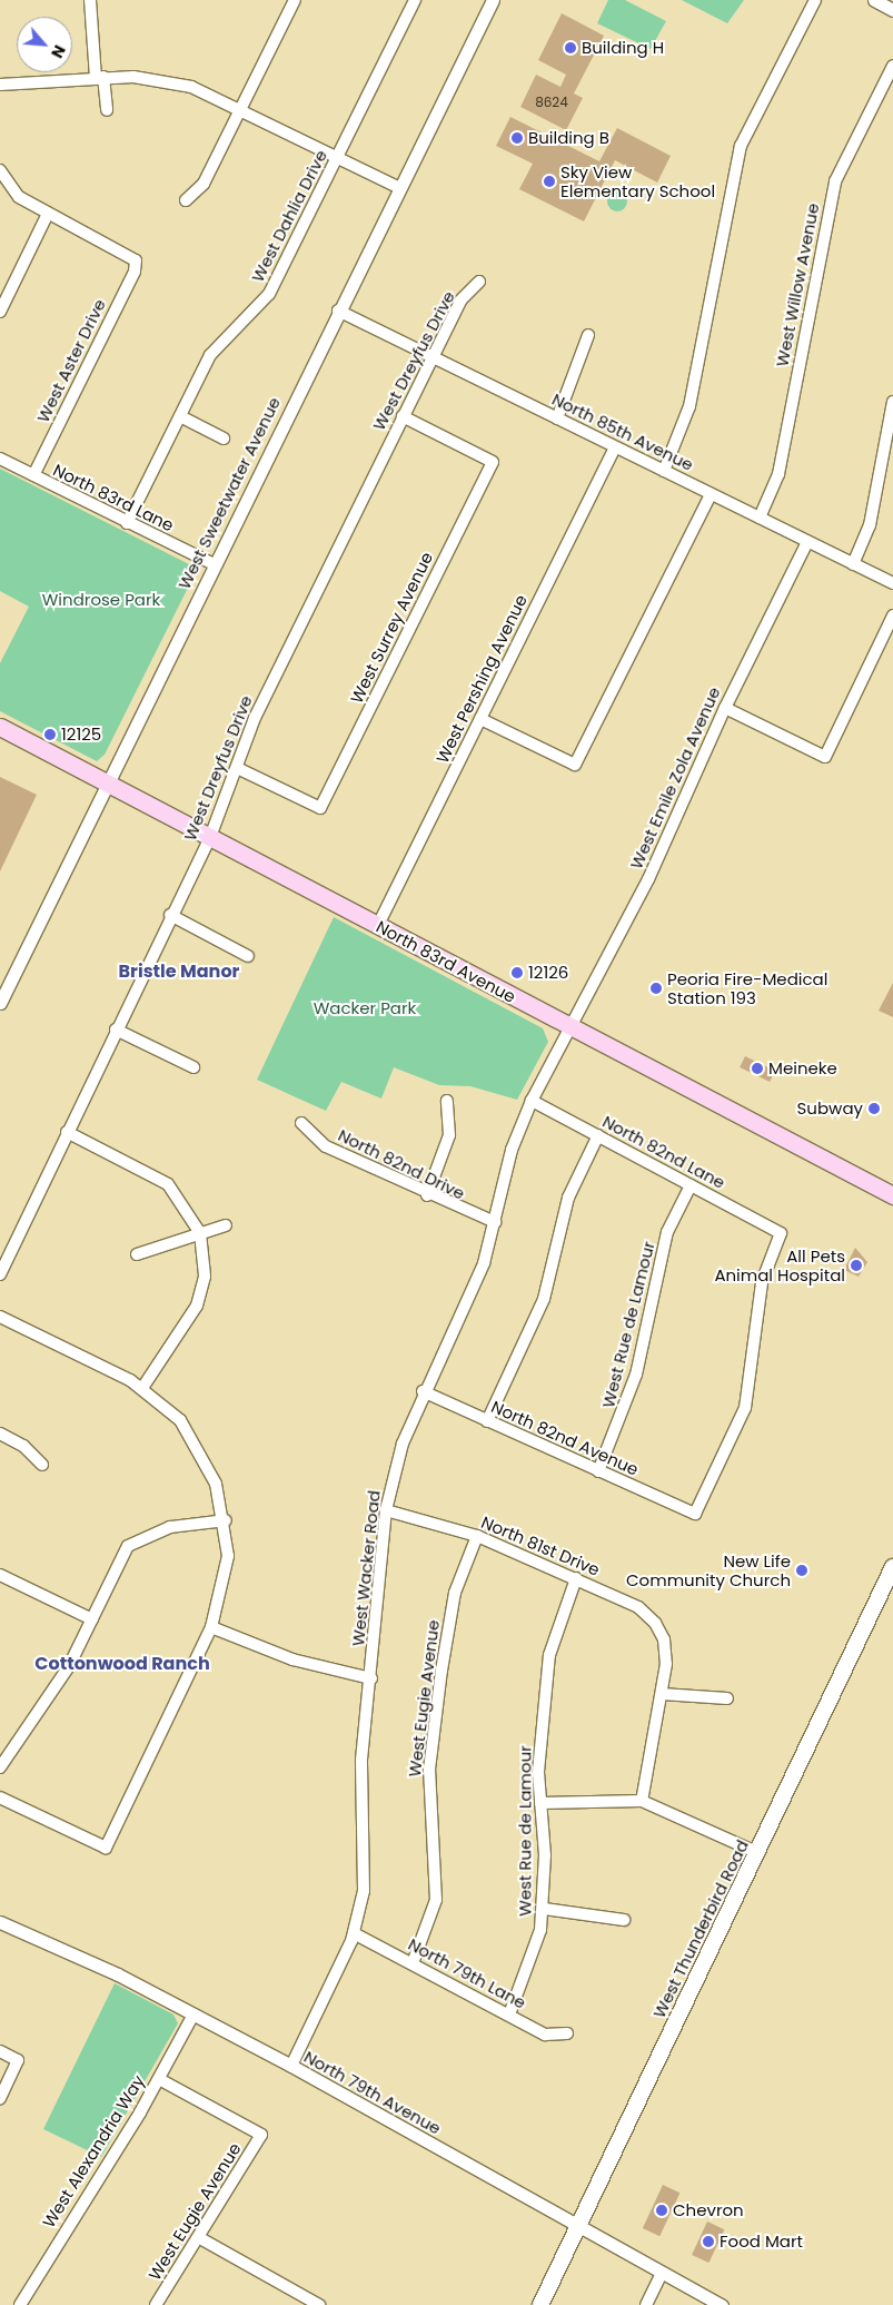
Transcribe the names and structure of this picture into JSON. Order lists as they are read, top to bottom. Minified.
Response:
{"streets":{"main road":["North 83rd Avenue","West Thunderbird Road"],"street":["West Dahlia Drive","West Willow Avenue","West Aster Drive","West Dreyfus Drive","North 85th Avenue","West Sweetwater Avenue","North 83rd Lane","West Surrey Avenue","West Pershing Avenue","West Emile Zola Avenue","North 82nd Lane","North 82nd Drive","West Rue de Lamour","North 82nd Avenue","North 81st Drive","West Wacker Road","West Eugie Avenue","North 79th Lane","North 79th Avenue","West Alexandria Way"]},"crossings":[["West Dahlia Drive","North 83rd Lane"],["West Willow Avenue","North 85th Avenue"],["West Aster Drive","North 83rd Lane"],["West Dreyfus Drive","North 85th Avenue"],["West Dreyfus Drive","West Surrey Avenue"],["West Dreyfus Drive","North 83rd Avenue"],["North 85th Avenue","West Sweetwater Avenue"],["North 85th Avenue","West Pershing Avenue"],["North 85th Avenue","West Emile Zola Avenue"],["West Sweetwater Avenue","North 83rd Lane"],["West Sweetwater Avenue","North 83rd Avenue"],["West Pershing Avenue","North 83rd Avenue"],["West Emile Zola Avenue","North 83rd Avenue"],["West Emile Zola Avenue","West Wacker Road"],["North 83rd Avenue","West Wacker Road"],["North 82nd Lane","West Rue de Lamour"],["North 82nd Lane","North 82nd Avenue"],["North 82nd Lane","West Wacker Road"],["North 82nd Drive","West Wacker Road"],["West Rue de Lamour","North 82nd Avenue"],["West Rue de Lamour","North 81st Drive"],["West Rue de Lamour","North 79th Lane"],["North 82nd Avenue","West Wacker Road"],["North 81st Drive","West Wacker Road"],["North 81st Drive","West Eugie Avenue"],["West Wacker Road","North 79th Lane"],["West Wacker Road","North 79th Avenue"],["West Eugie Avenue","North 79th Lane"],["West Eugie Avenue","West Alexandria Way"],["West Thunderbird Road","North 79th Avenue"],["North 79th Avenue","West Alexandria Way"]],"districts":["Bristle Manor","Cottonwood Ranch"],"parks":["Windrose Park","Wacker Park"],"places":["Building H","Building B","Sky View Elementary School","12125","12126","Peoria Fire-Medical Station 193","Meineke","Subway","All Pets Animal Hospital","New Life Community Church","Chevron","Food Mart"],"house_numbers":["8624"],"north":"bottom right"}
